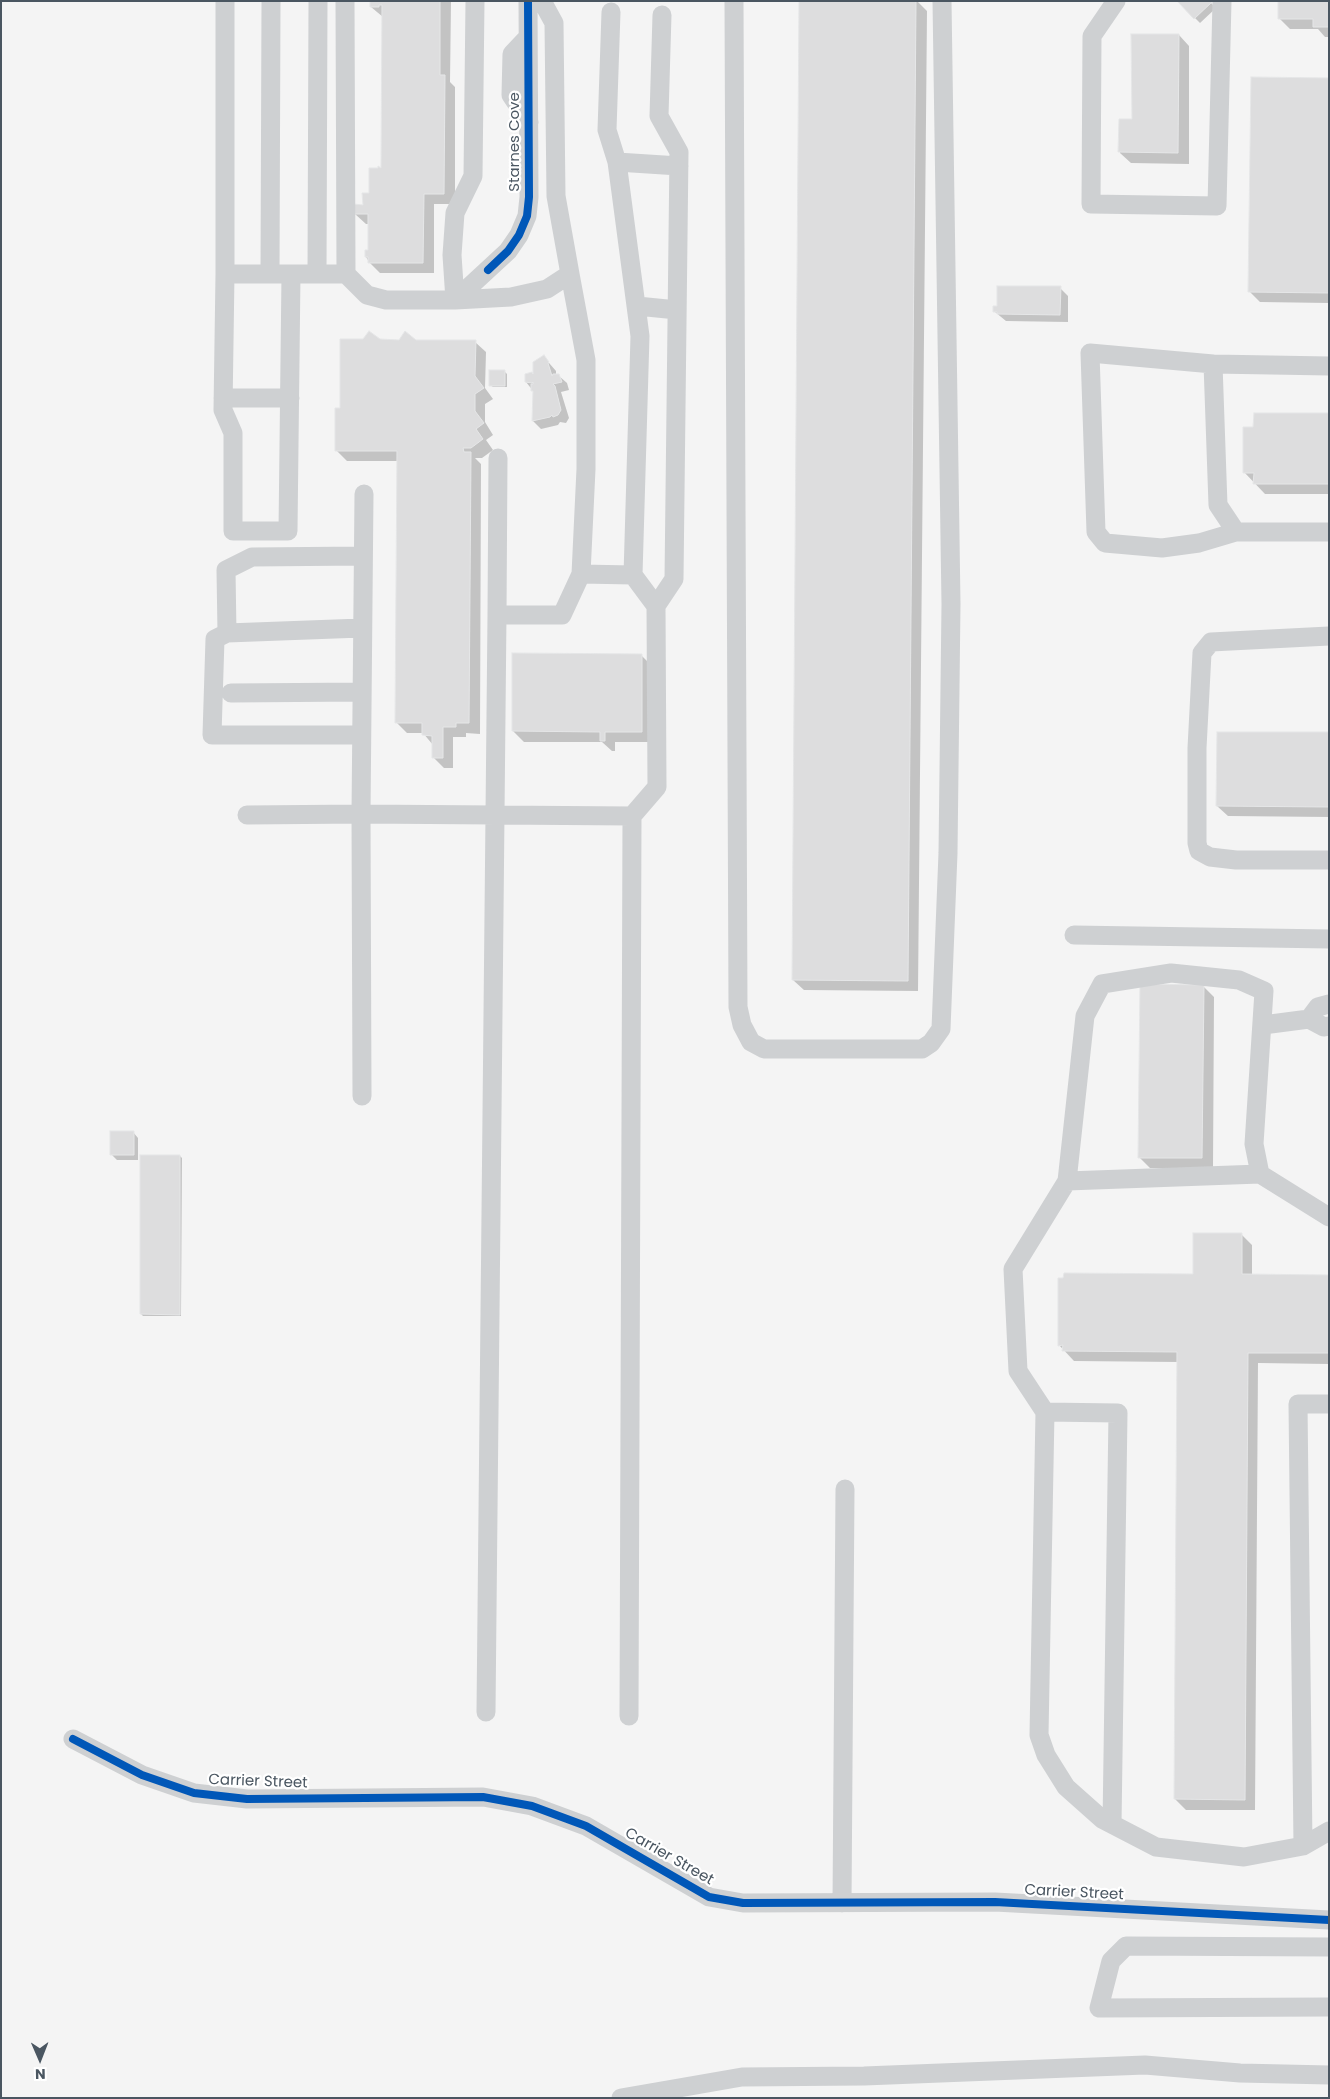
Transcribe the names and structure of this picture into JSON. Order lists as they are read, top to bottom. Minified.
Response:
{"streets":{"street":["Starnes Cove","Carrier Street"]},"north":"bottom"}
